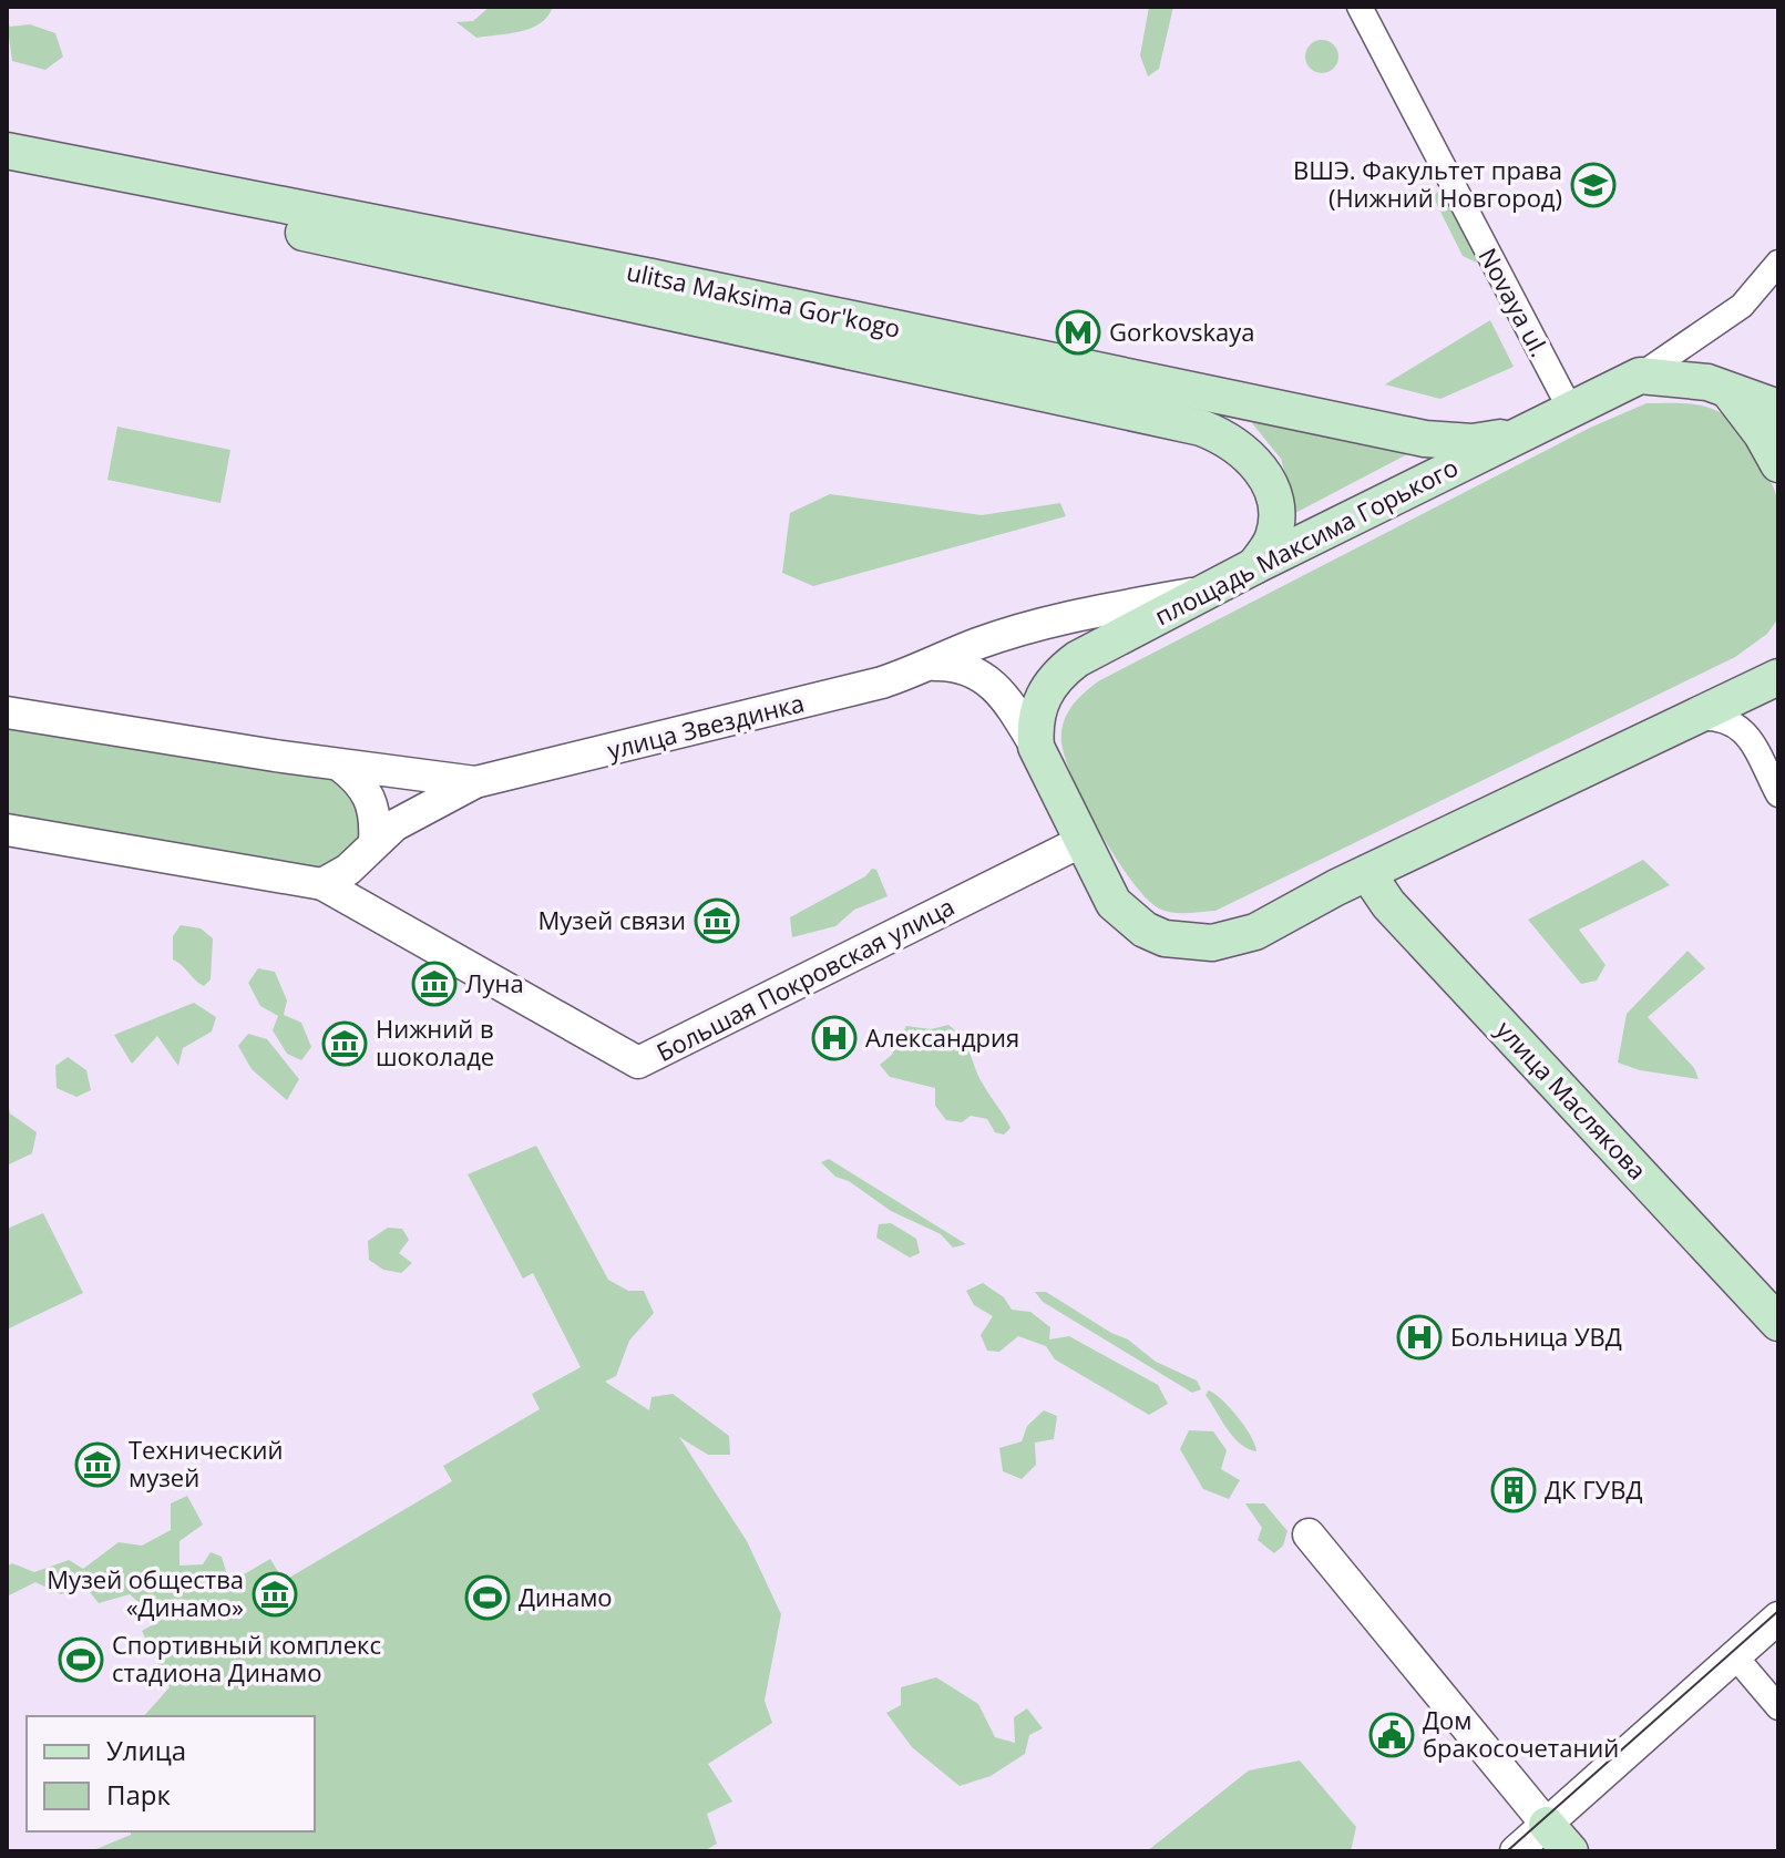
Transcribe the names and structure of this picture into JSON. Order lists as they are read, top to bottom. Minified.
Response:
{"streets":{"main road":["ulitsa Maksima Gor'kogo","площадь Максима Горького","улица Маслякова"],"street":["Novaya ul.","улица Звездинка","Большая Покровская улица"]},"crossings":[["ulitsa Maksima Gor'kogo","площадь Максима Горького"],["Novaya ul.","площадь Максима Горького"],["площадь Максима Горького","улица Звездинка"],["улица Звездинка","Большая Покровская улица"]],"places":{"school or university":["ВШЭ. Факультет права (Нижний Новгород)"],"metro station":["Gorkovskaya"],"museum":["Музей связи","Луна","Нижний в шоколаде","Технический музей","Музей общества «Динамо»"],"hospital":["Александрия","Больница УВД"],"building":["ДК ГУВД"],"sports":["Динамо","Спортивный комплекс стадиона Динамо"],"public building":["Дом бракосочетаний"]},"legend":["Улица","Парк"]}
